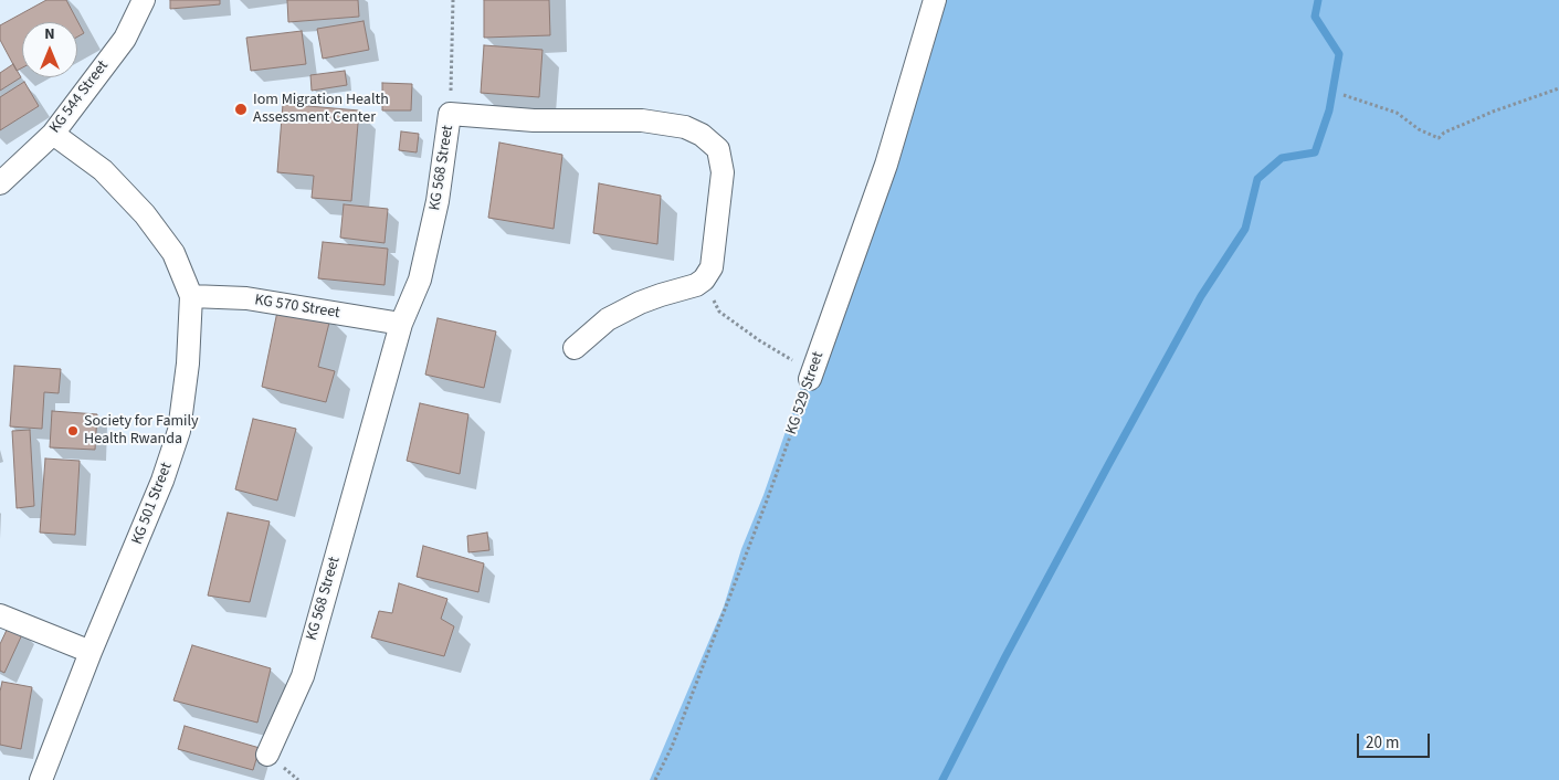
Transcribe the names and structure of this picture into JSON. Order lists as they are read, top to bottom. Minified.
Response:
{"streets":{"street":["KG 544 Street","KG 568 Street","KG 570 Street","KG 529 Street","KG 501 Street"]},"crossings":[["KG 544 Street","KG 501 Street"],["KG 568 Street","KG 570 Street"],["KG 570 Street","KG 501 Street"]],"places":["Iom Migration Health Assessment Center","Society for Family Health Rwanda"],"scale_bar":"20 m","north":"top"}
